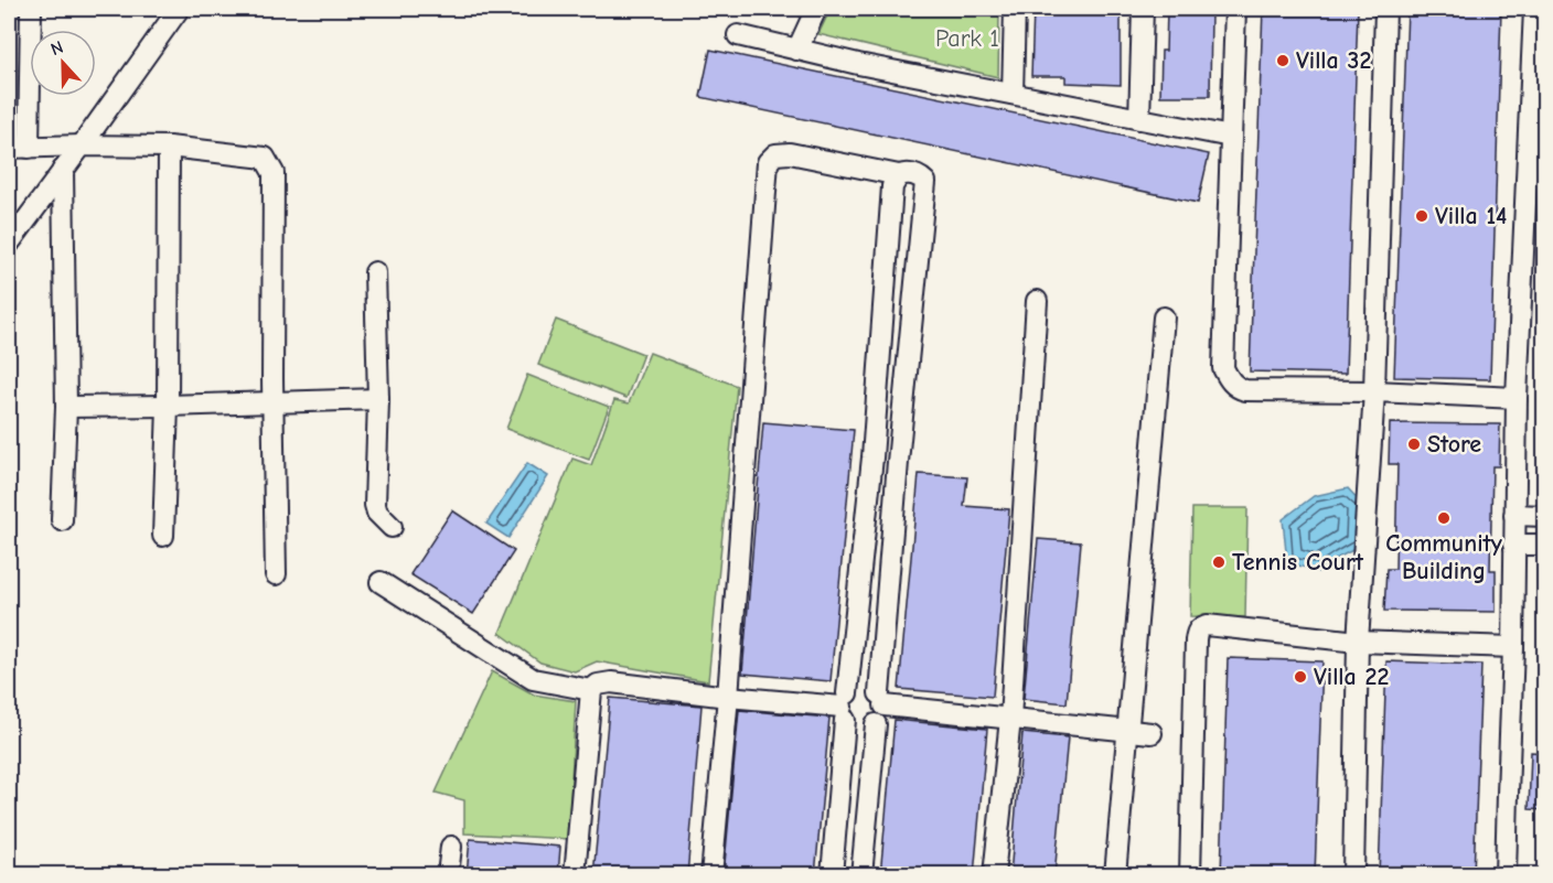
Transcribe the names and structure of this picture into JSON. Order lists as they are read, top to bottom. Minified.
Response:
{"parks":["Park 1"],"places":["Villa 32","Villa 14","Store","Community Building","Tennis Court","Villa 22"],"north":"top"}
